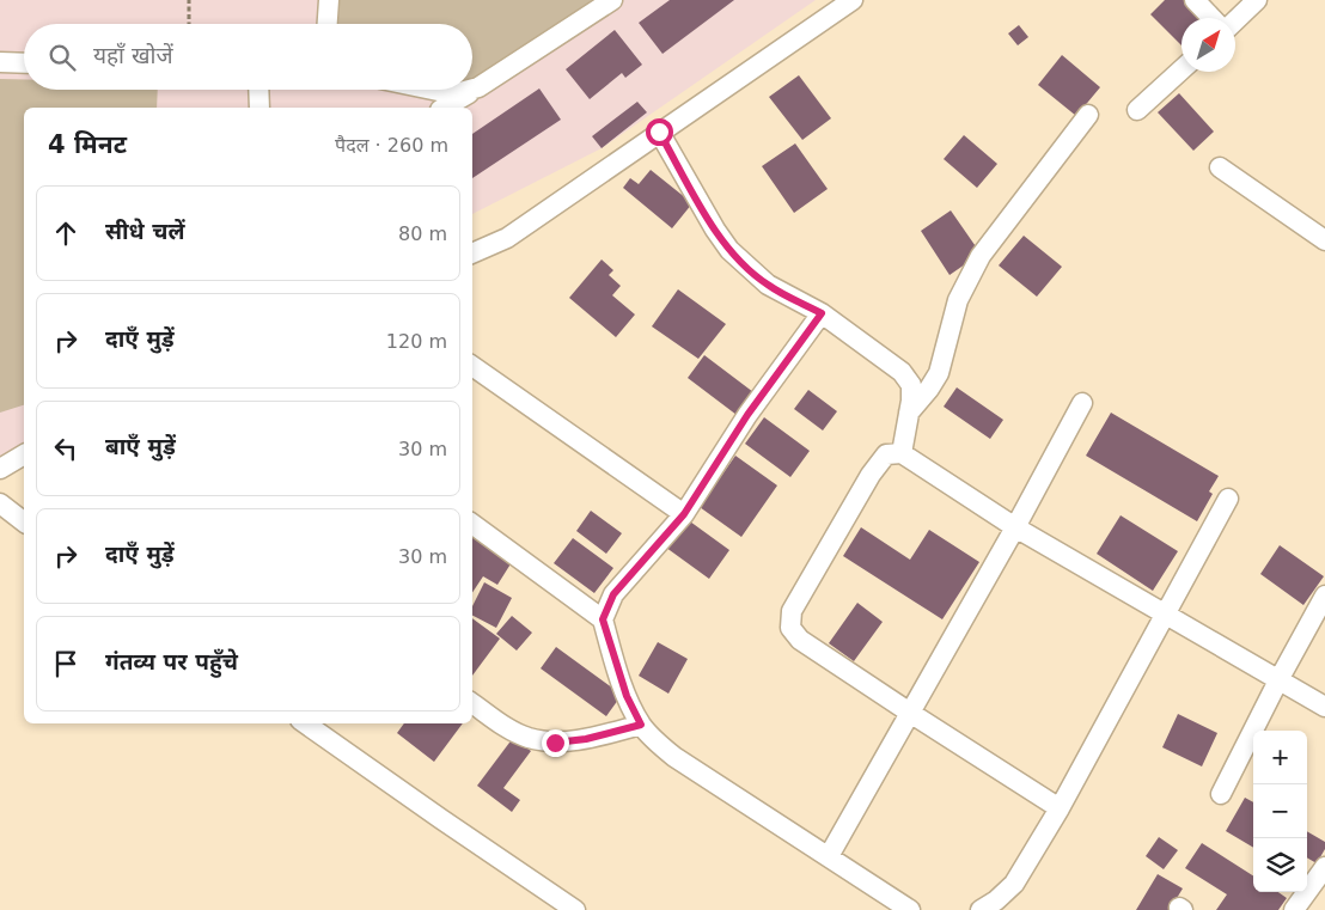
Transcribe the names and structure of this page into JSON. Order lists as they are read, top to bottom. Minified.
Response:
{"north":"top right","page":{"search":"यहाँ खोजें","heading":["4 मिनट","पैदल · 260 m"],"list":[["सीधे चलें","80 m"],["दाएँ मुड़ें","120 m"],["बाएँ मुड़ें","30 m"],["दाएँ मुड़ें","30 m"],"गंतव्य पर पहुँचे"],"map_buttons":["+","−"]}}
